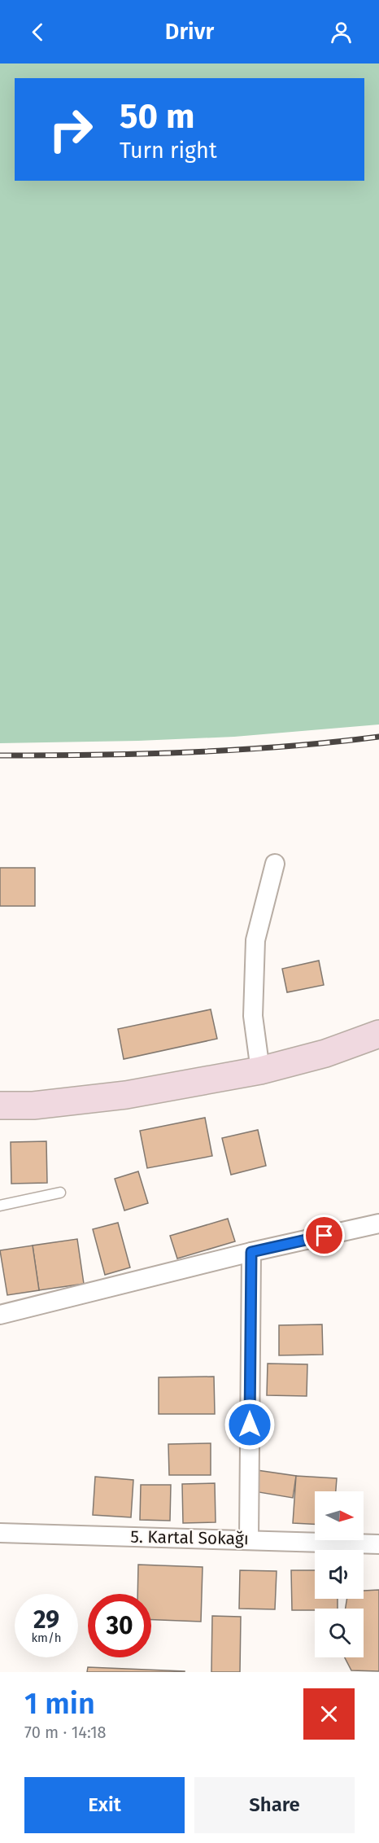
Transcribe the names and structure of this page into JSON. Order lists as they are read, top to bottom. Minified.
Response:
{"streets":{"street":["5. Kartal Sokağı"]},"north":"right","page":{"header":"Drivr","turn":["50 m","Turn right"],"speed":"29 km/h","limit":"30","heading":["1 min","70 m · 14:18"],"buttons":["Exit","Share"]}}
